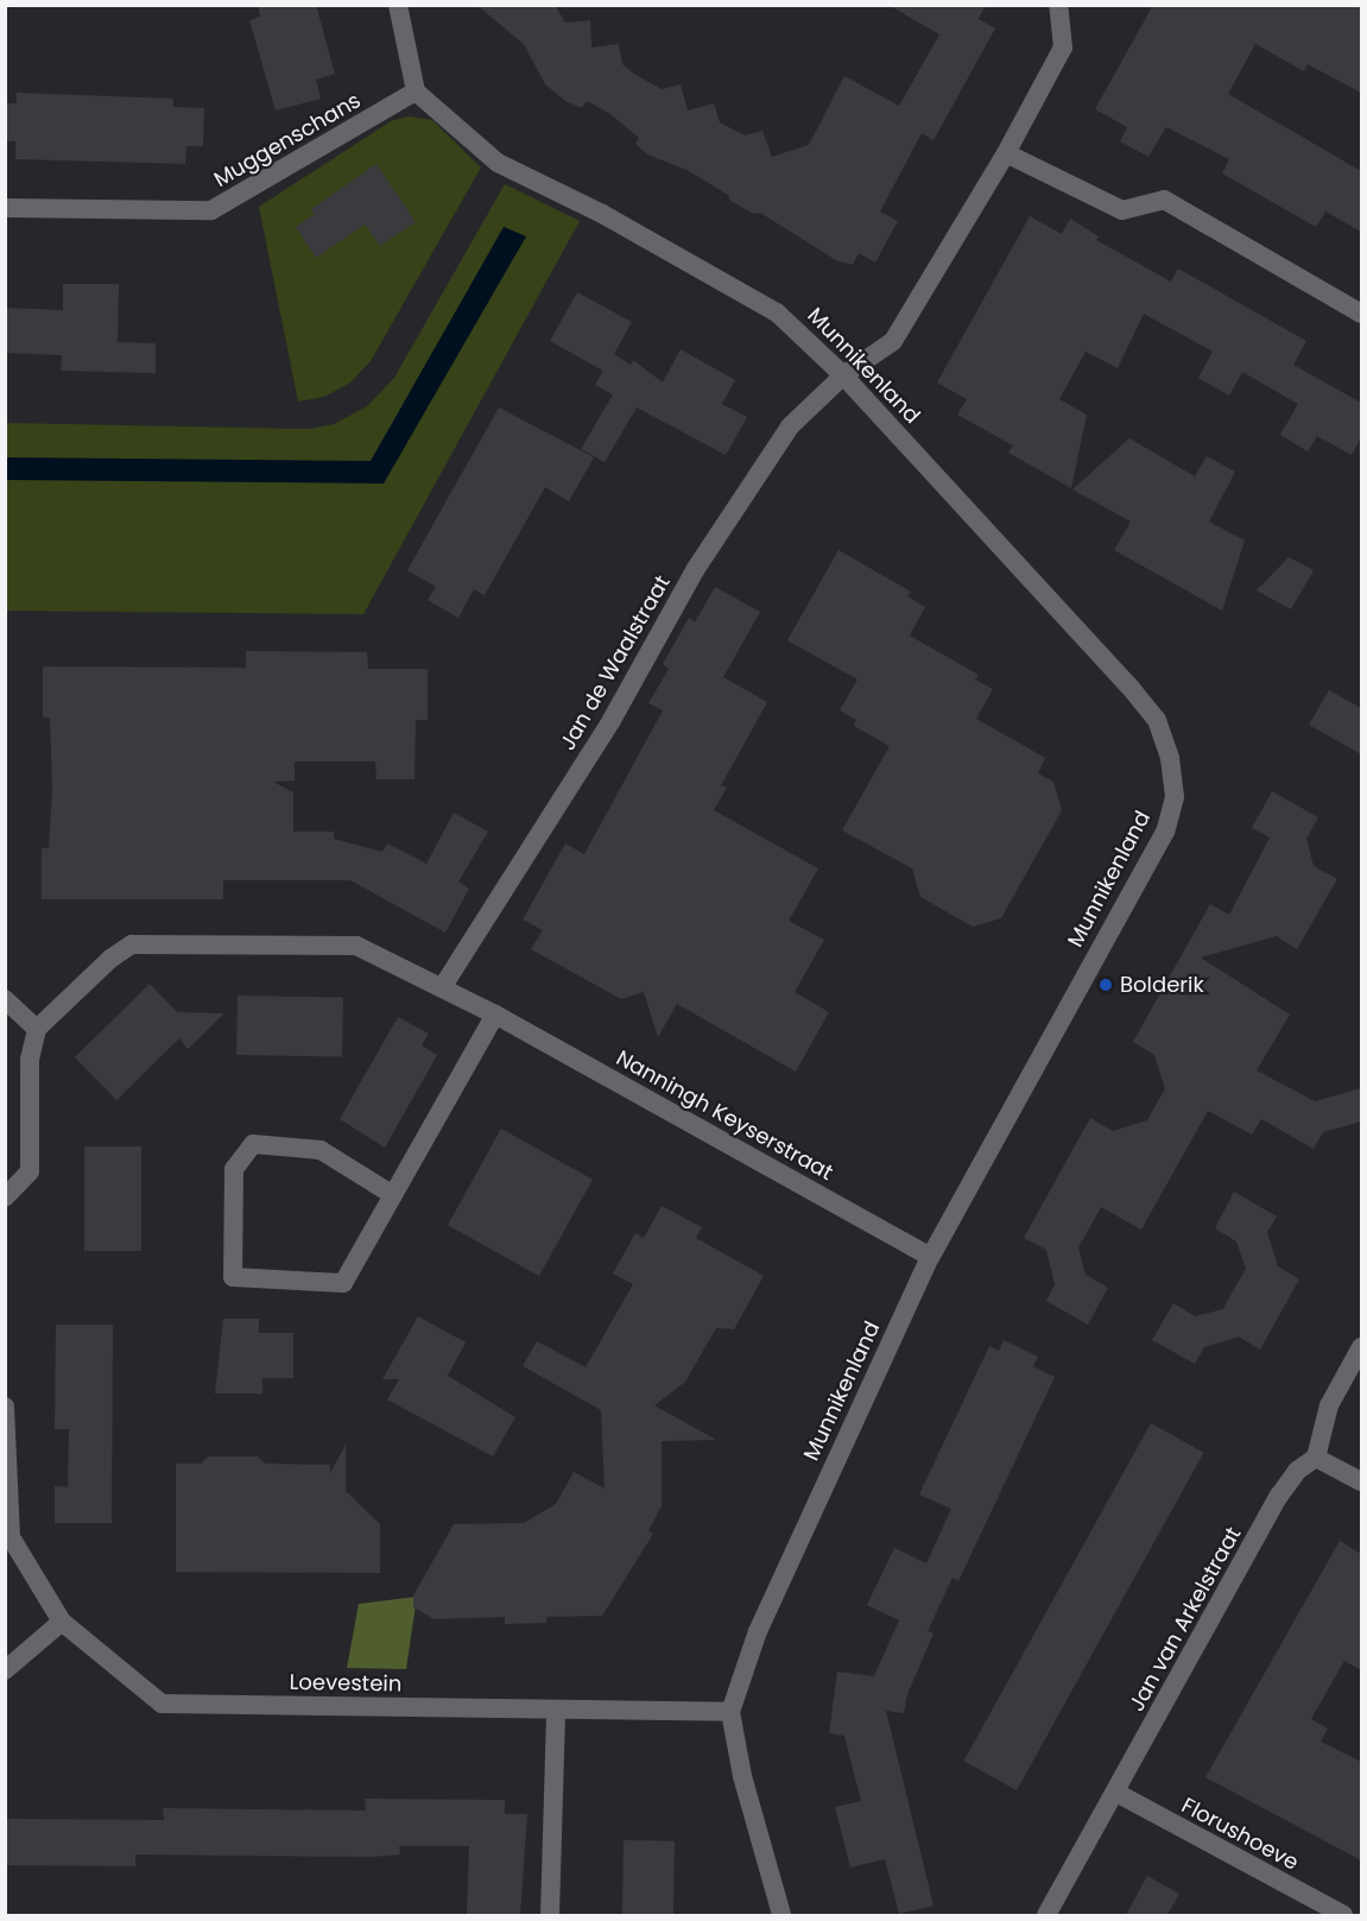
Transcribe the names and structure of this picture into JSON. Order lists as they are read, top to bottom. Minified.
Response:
{"streets":{"street":["Muggenschans","Munnikenland","Jan de Waalstraat","Nanningh Keyserstraat","Jan van Arkelstraat","Loevestein","Florushoeve"]},"crossings":[["Muggenschans","Munnikenland"],["Munnikenland","Jan de Waalstraat"],["Munnikenland","Nanningh Keyserstraat"],["Munnikenland","Loevestein"],["Jan de Waalstraat","Nanningh Keyserstraat"],["Jan van Arkelstraat","Florushoeve"]],"places":["Bolderik"]}
